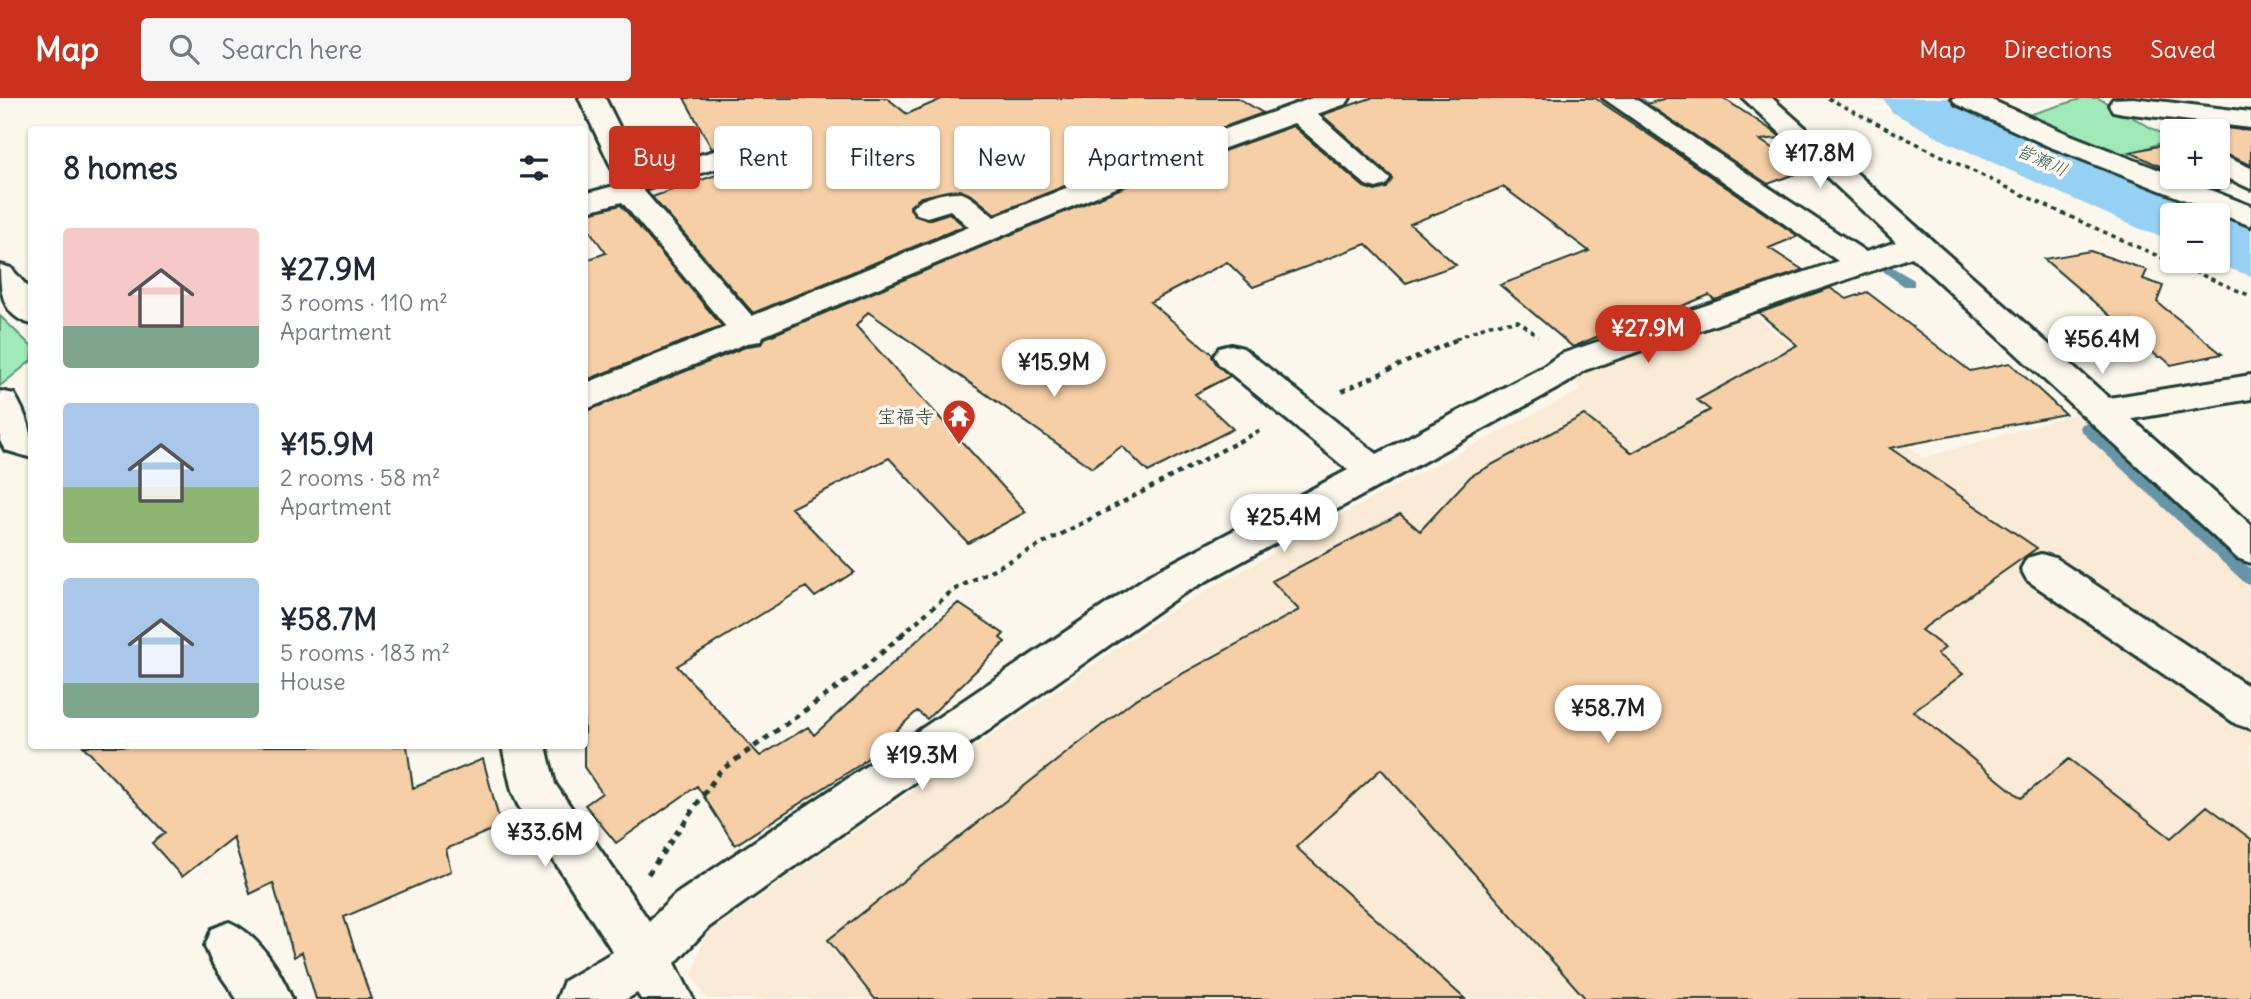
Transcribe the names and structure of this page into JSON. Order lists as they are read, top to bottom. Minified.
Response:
{"water":["皆瀬川"],"places":{"temple":["宝福寺"]},"page":{"header":"Map","search":"Search here","nav":["Map","Directions","Saved"],"map_buttons":["+","−"],"chip":["Buy","Rent","Filters","New","Apartment"],"heading":"8 homes","price":["¥17.8M","¥27.9M","¥56.4M","¥15.9M","¥25.4M","¥58.7M","¥19.3M","¥33.6M"],"list":[{"name":"¥27.9M","note":"3 rooms · 110 m² · Apartment"},{"name":"¥15.9M","note":"2 rooms · 58 m² · Apartment"},{"name":"¥58.7M","note":"5 rooms · 183 m² · House"}]}}
